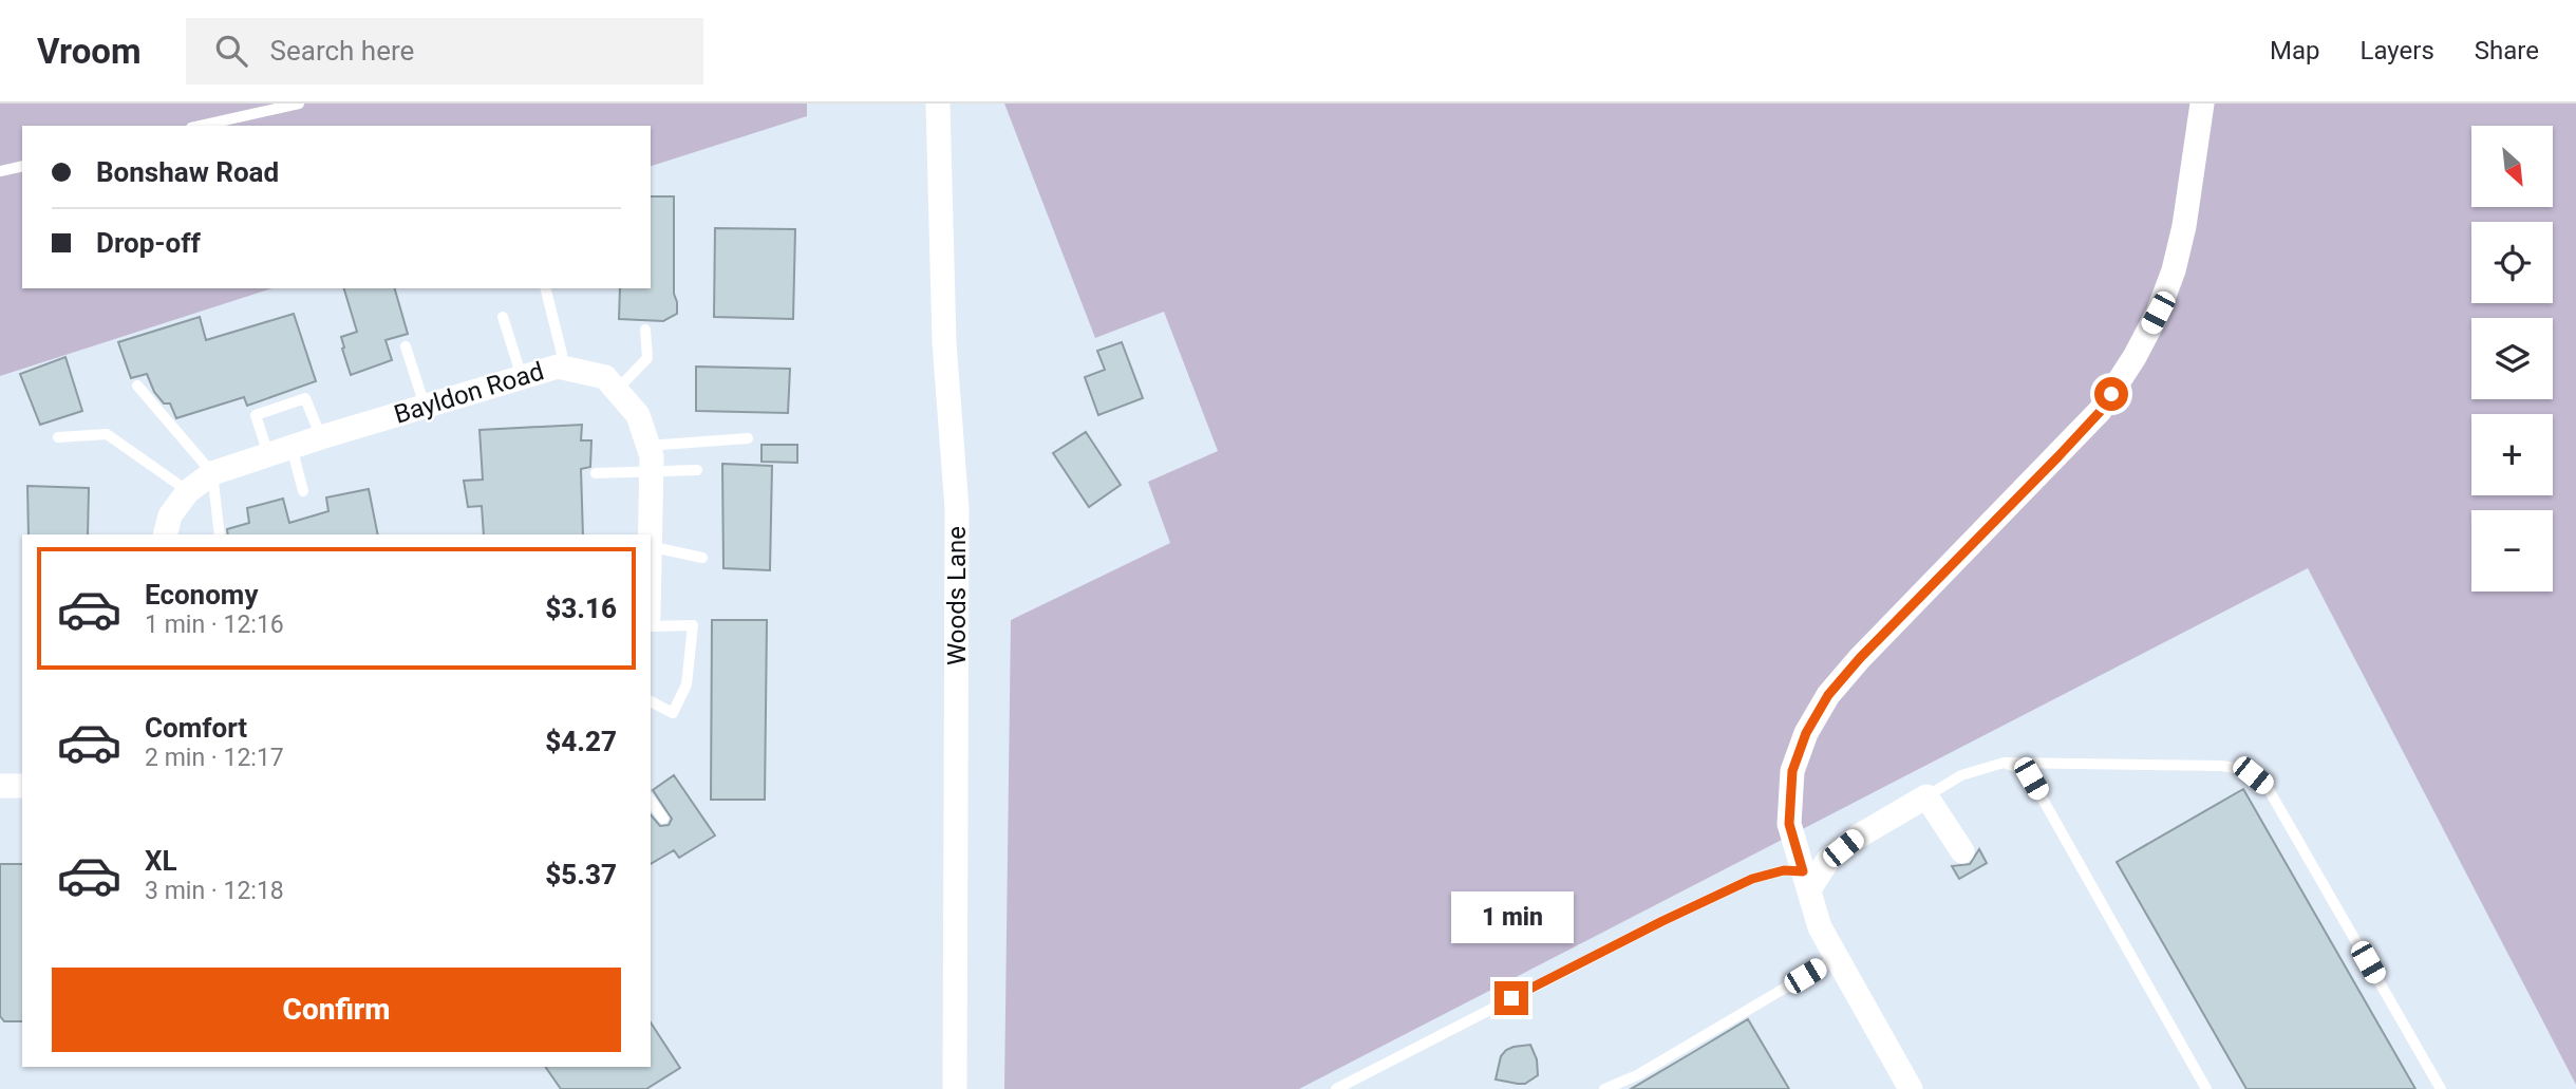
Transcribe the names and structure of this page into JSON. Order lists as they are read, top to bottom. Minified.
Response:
{"streets":{"street":["Bayldon Road","Woods Lane"]},"north":"bottom right","page":{"header":"Vroom","search":"Search here","nav":["Map","Layers","Share"],"map_buttons":["+","−"],"banner":["Bonshaw Road","Drop-off"],"list":[{"name":"Economy","note":"1 min · 12:16","value":"$3.16"},{"name":"Comfort","note":"2 min · 12:17","value":"$4.27"},{"name":"XL","note":"3 min · 12:18","value":"$5.37"}],"bubble":"1 min","buttons":"Confirm"}}
